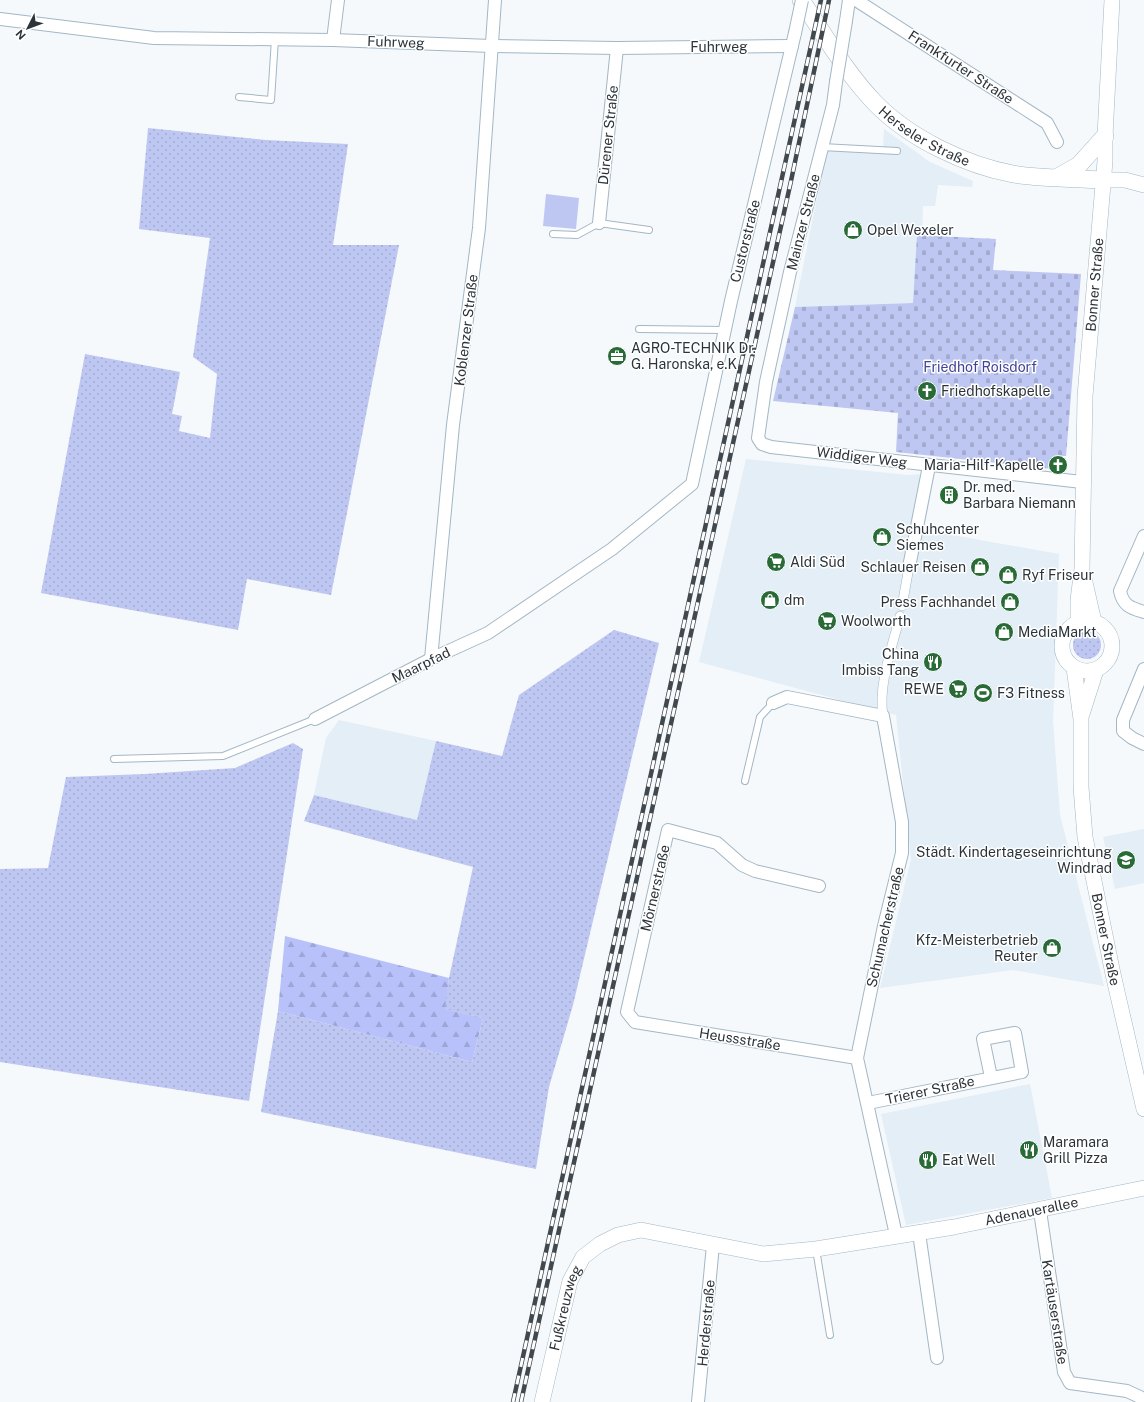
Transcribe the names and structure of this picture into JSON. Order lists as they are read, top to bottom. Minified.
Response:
{"streets":{"main road":["Herseler Straße"],"street":["Fuhrweg","Frankfurter Straße","Dürener Straße","Mainzer Straße","Custorstraße","Bonner Straße","Koblenzer Straße","Widdiger Weg","Maarpfad","Mörnerstraße","Schumacherstraße","Heussstraße","Trierer Straße","Adenauerallee","Fußkreuzweg","Kartäuserstraße","Herderstraße"]},"crossings":[["Fuhrweg","Dürener Straße"],["Fuhrweg","Custorstraße"],["Fuhrweg","Koblenzer Straße"],["Herseler Straße","Custorstraße"],["Herseler Straße","Bonner Straße"],["Mainzer Straße","Widdiger Weg"],["Custorstraße","Maarpfad"],["Bonner Straße","Widdiger Weg"],["Koblenzer Straße","Maarpfad"],["Mörnerstraße","Heussstraße"],["Schumacherstraße","Heussstraße"],["Schumacherstraße","Trierer Straße"],["Schumacherstraße","Adenauerallee"],["Adenauerallee","Fußkreuzweg"],["Adenauerallee","Kartäuserstraße"],["Adenauerallee","Herderstraße"],["Fußkreuzweg","Herderstraße"]],"parks":["Friedhof Roisdorf"],"places":{"shop":["Opel Wexeler","Schuhcenter Siemes","Schlauer Reisen","Ryf Friseur","dm","Press Fachhandel","MediaMarkt","Kfz-Meisterbetrieb Reuter"],"office":["AGRO-TECHNIK Dr. G. Haronska, e.K"],"church":["Friedhofskapelle","Maria-Hilf-Kapelle"],"building":["Dr. med. Barbara Niemann"],"supermarket":["Aldi Süd","Woolworth","REWE"],"restaurant":["China Imbiss Tang","Maramara Grill Pizza","Eat Well"],"sports":["F3 Fitness"],"school or university":["Städt. Kindertageseinrichtung Windrad"]},"north":"bottom left"}
